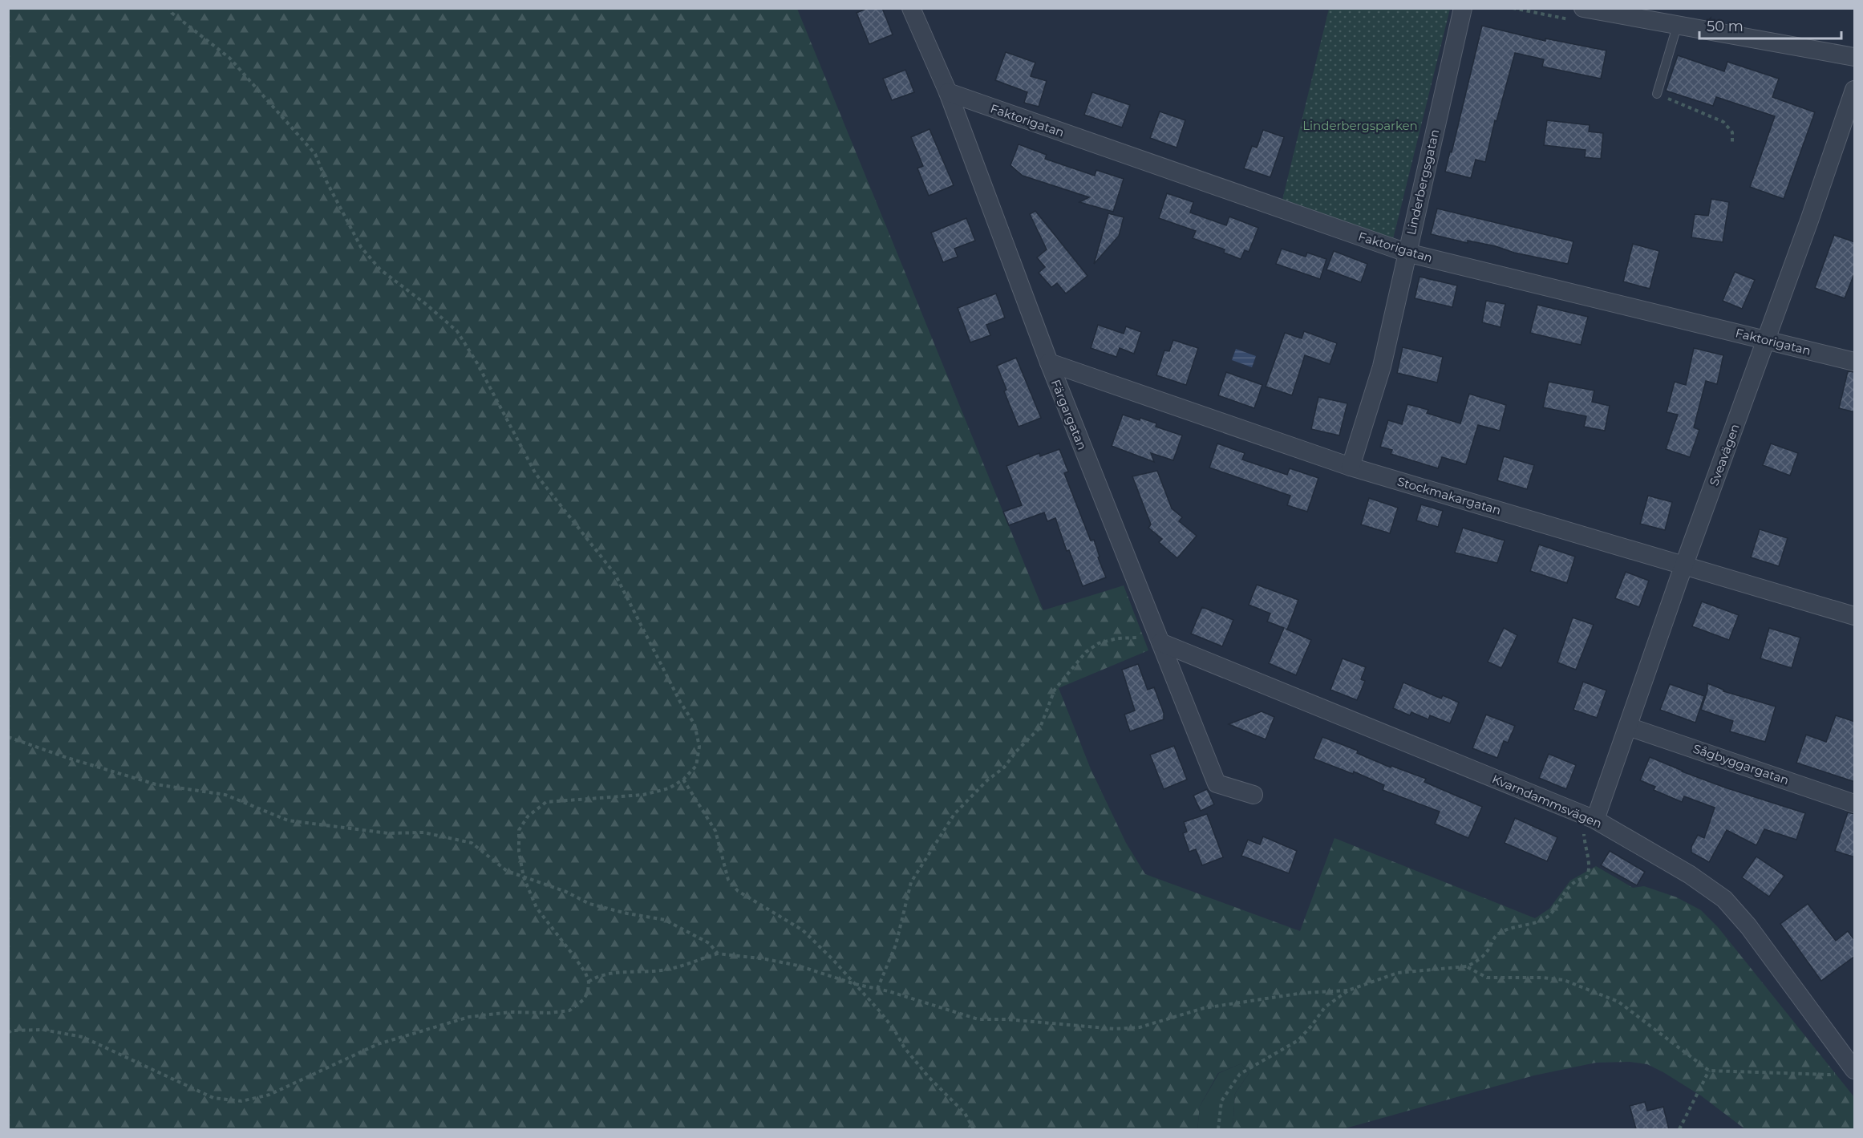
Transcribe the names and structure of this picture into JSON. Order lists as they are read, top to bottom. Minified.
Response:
{"streets":{"street":["Faktorigatan","Linderbergsgatan","Färgargatan","Sveavägen","Stockmakargatan","Sågbyggargatan","Kvarndammsvägen"]},"crossings":[["Faktorigatan","Linderbergsgatan"],["Faktorigatan","Färgargatan"],["Faktorigatan","Sveavägen"],["Linderbergsgatan","Stockmakargatan"],["Färgargatan","Stockmakargatan"],["Färgargatan","Kvarndammsvägen"],["Sveavägen","Stockmakargatan"],["Sveavägen","Sågbyggargatan"],["Sveavägen","Kvarndammsvägen"]],"parks":["Linderbergsparken"],"scale_bar":"50 m"}
